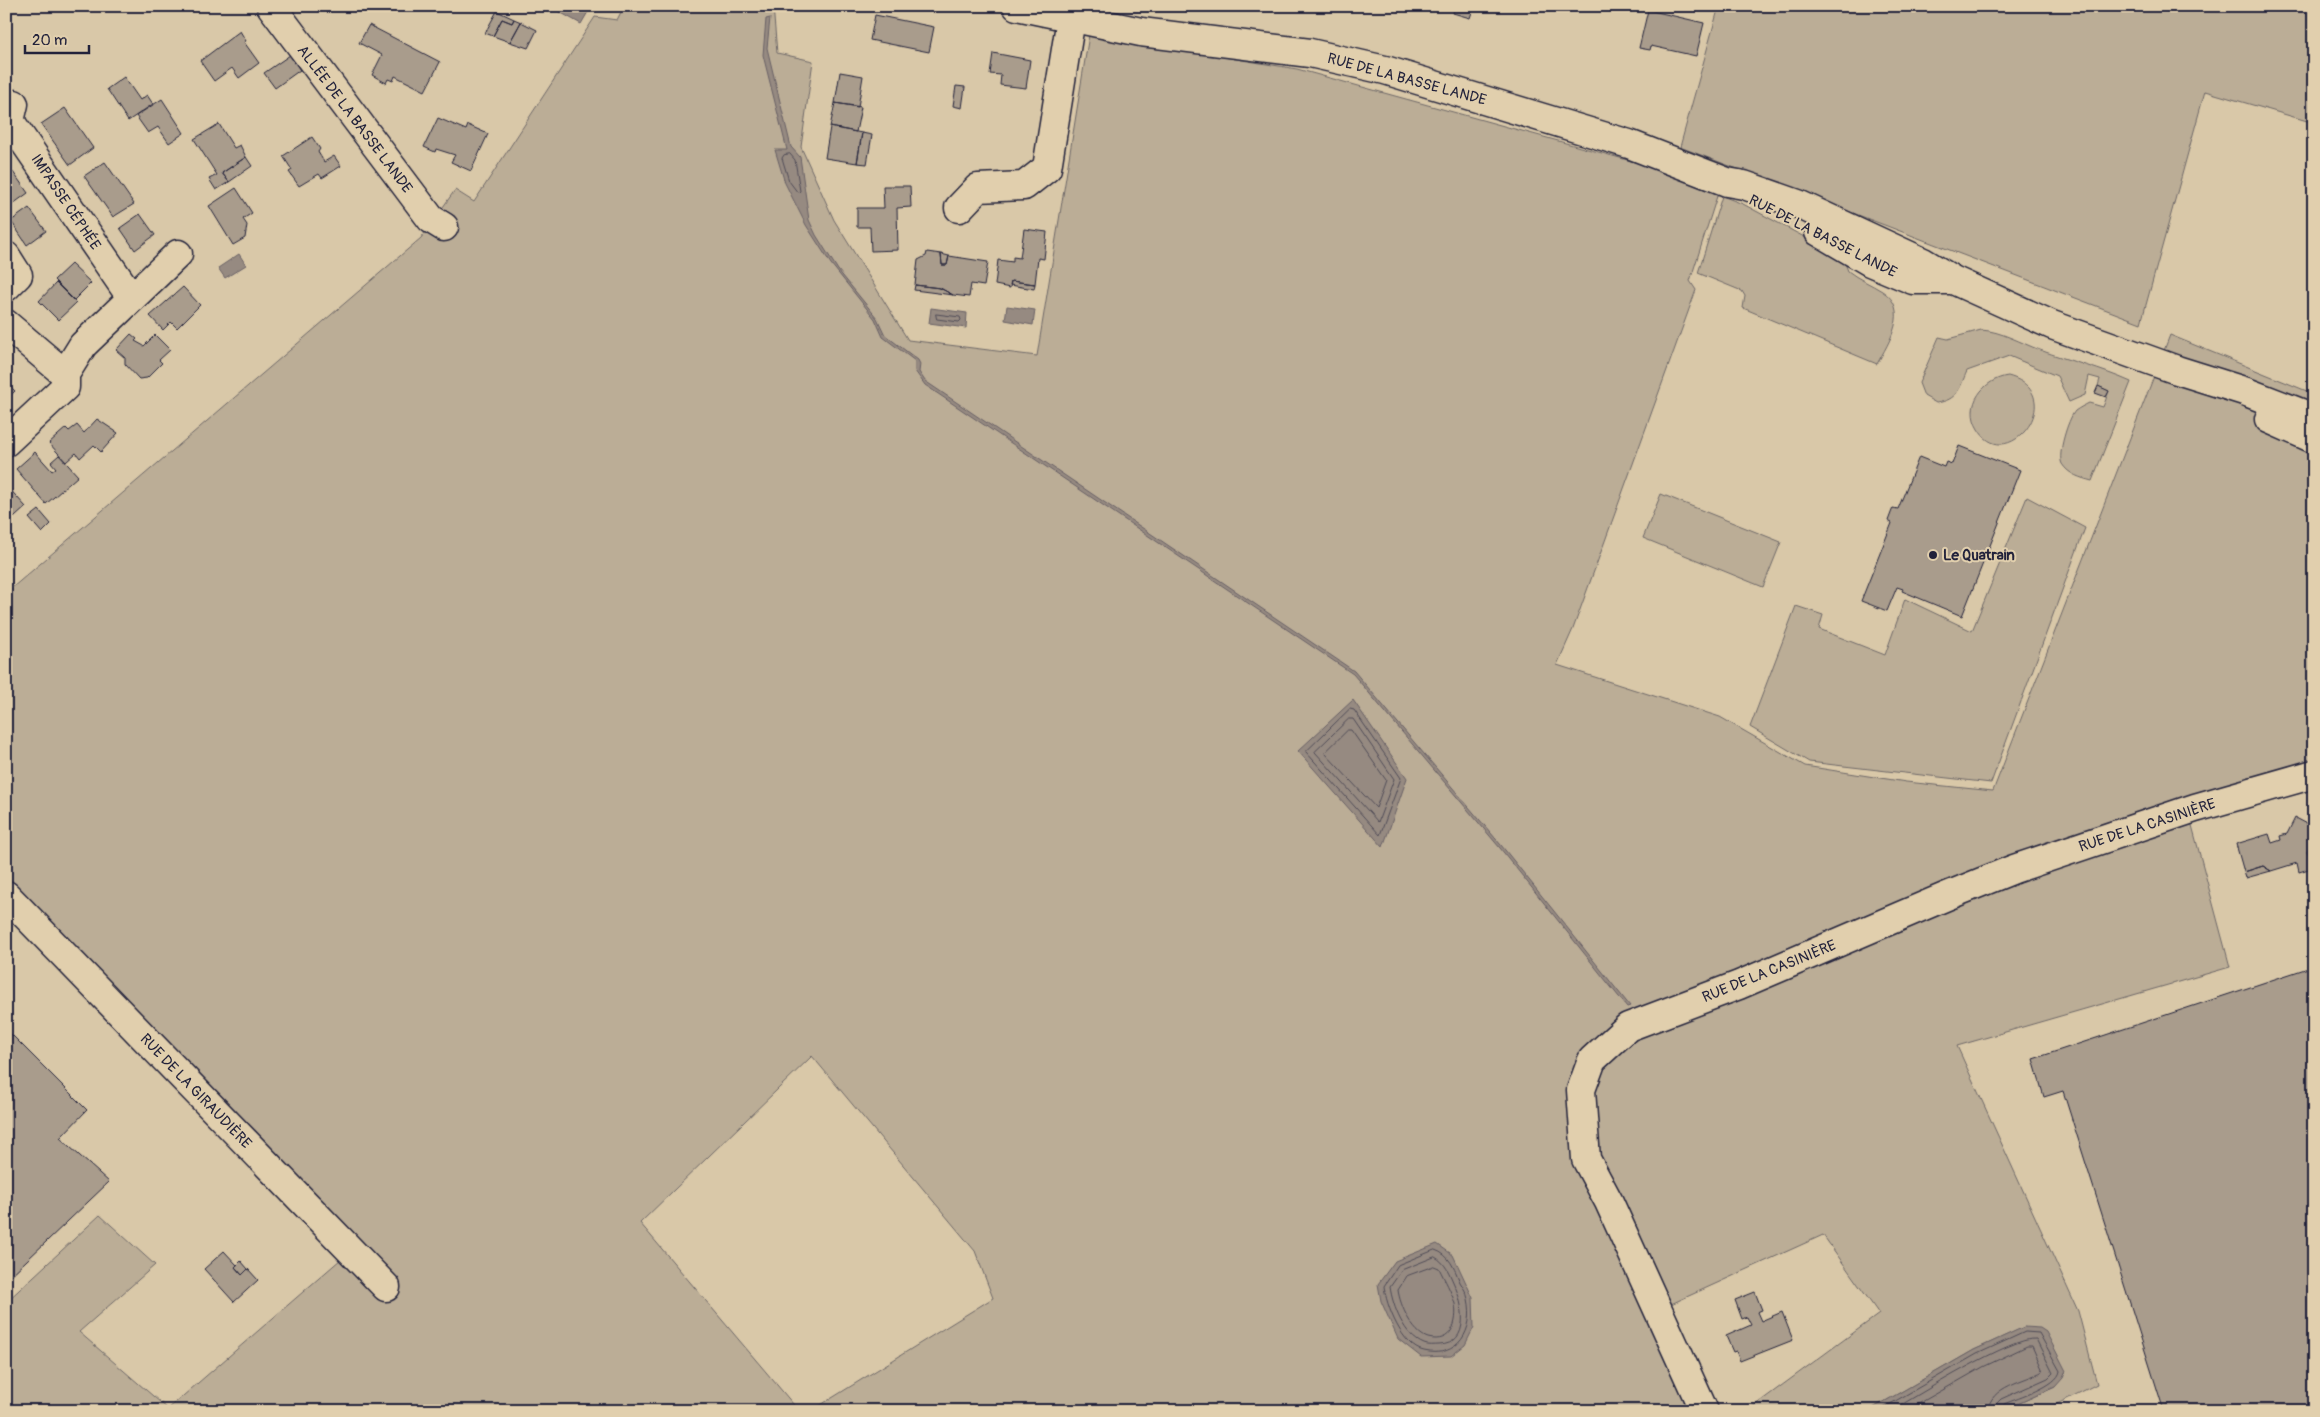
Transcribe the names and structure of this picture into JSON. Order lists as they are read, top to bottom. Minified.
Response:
{"streets":{"street":["RUE DE LA BASSE LANDE","ALLÉE DE LA BASSE LANDE","IMPASSE CÉPHÉE","RUE DE LA CASINIÈRE","RUE DE LA GIRAUDIÈRE"]},"places":["Le Quatrain"],"scale_bar":"20 m"}
